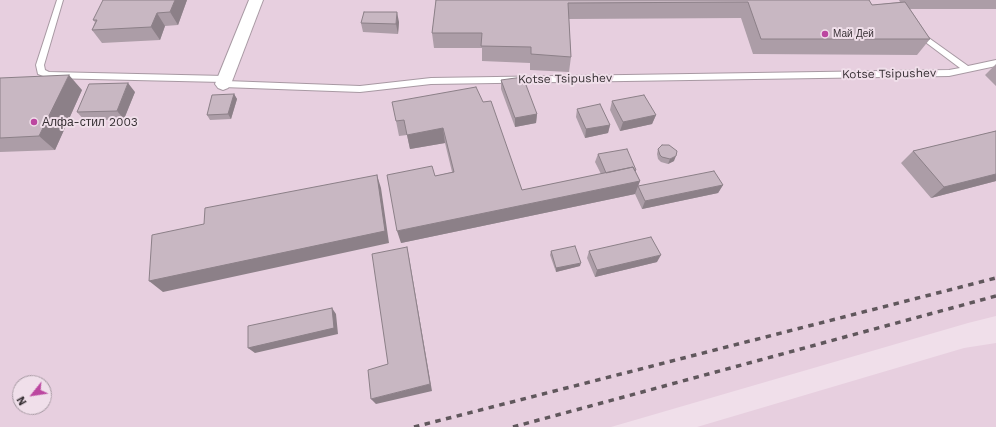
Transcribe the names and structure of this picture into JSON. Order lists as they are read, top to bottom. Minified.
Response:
{"streets":{"lane":["Kotse Tsipushev"]},"places":["Май Дей","Алфа-стил 2003"],"north":"bottom left"}
